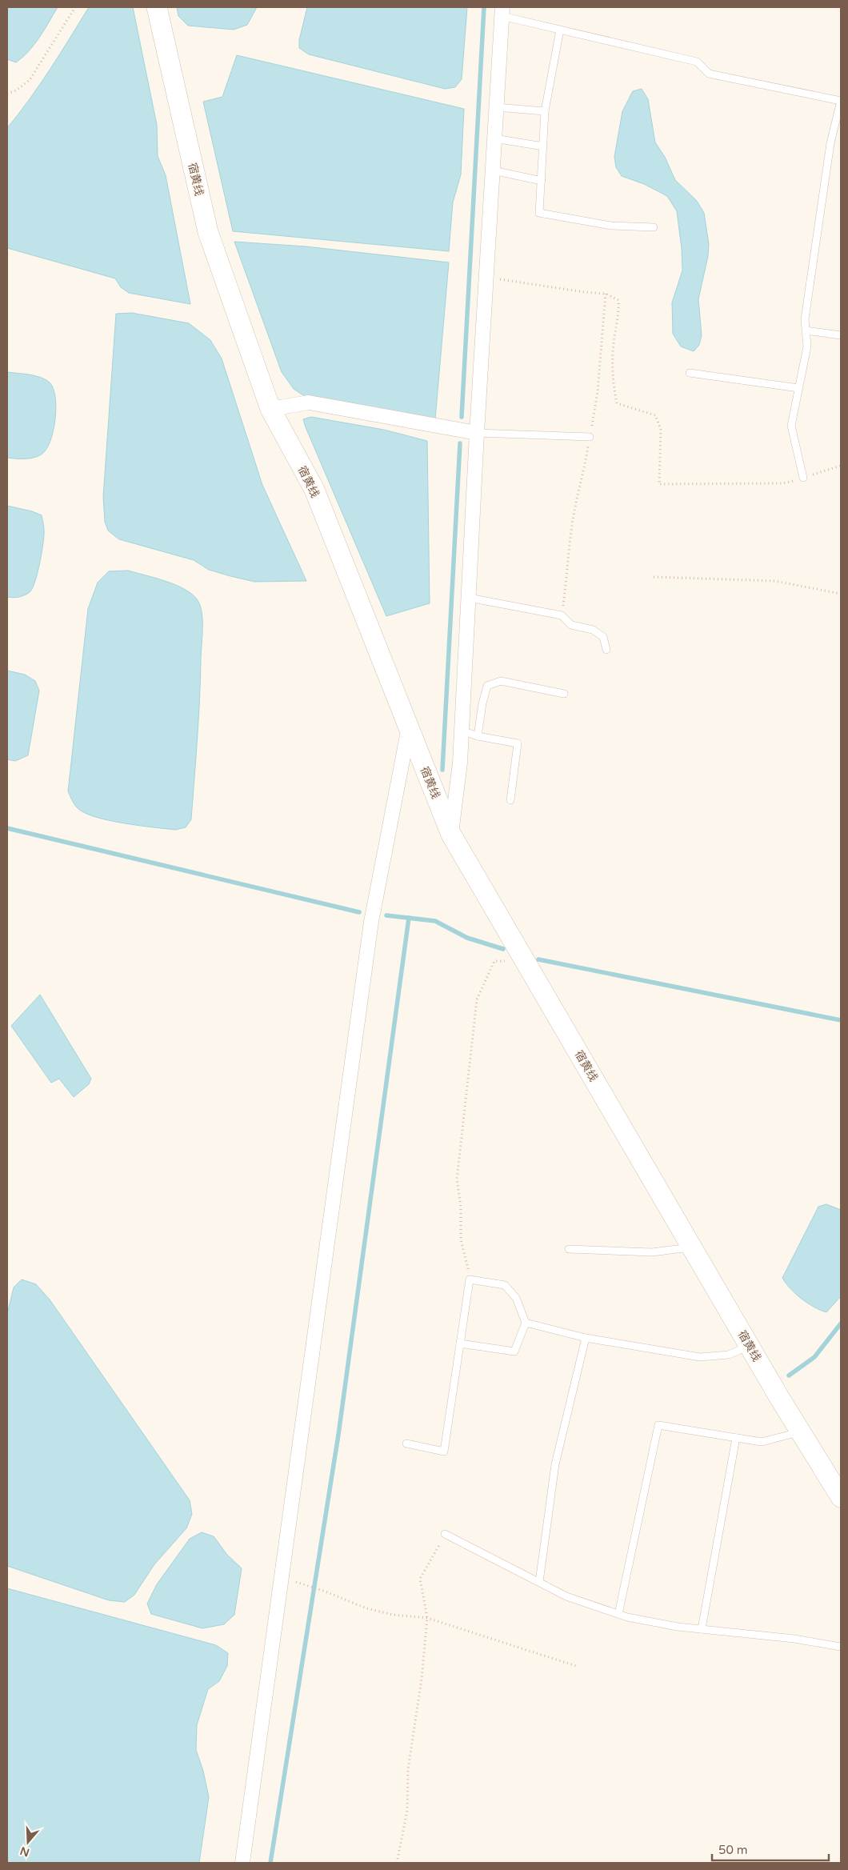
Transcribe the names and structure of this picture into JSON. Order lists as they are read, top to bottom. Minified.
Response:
{"streets":{"main road":["宿黄线"]},"scale_bar":"50 m","north":"bottom"}
